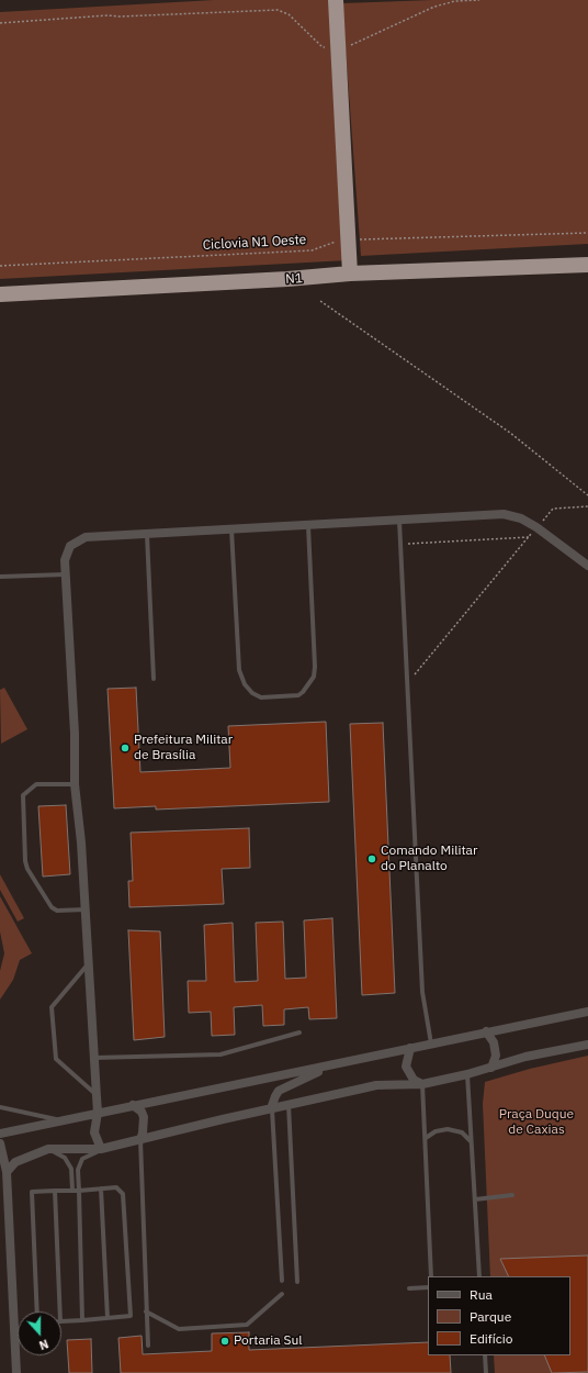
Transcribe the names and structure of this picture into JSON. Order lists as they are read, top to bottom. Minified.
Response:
{"streets":{"highway":["N1"],"path":["Ciclovia N1 Oeste"]},"parks":["Praça Duque de Caxias"],"places":["Prefeitura Militar de Brasília","Comando Militar do Planalto","Portaria Sul"],"legend":["Rua","Parque","Edifício"],"north":"bottom"}
